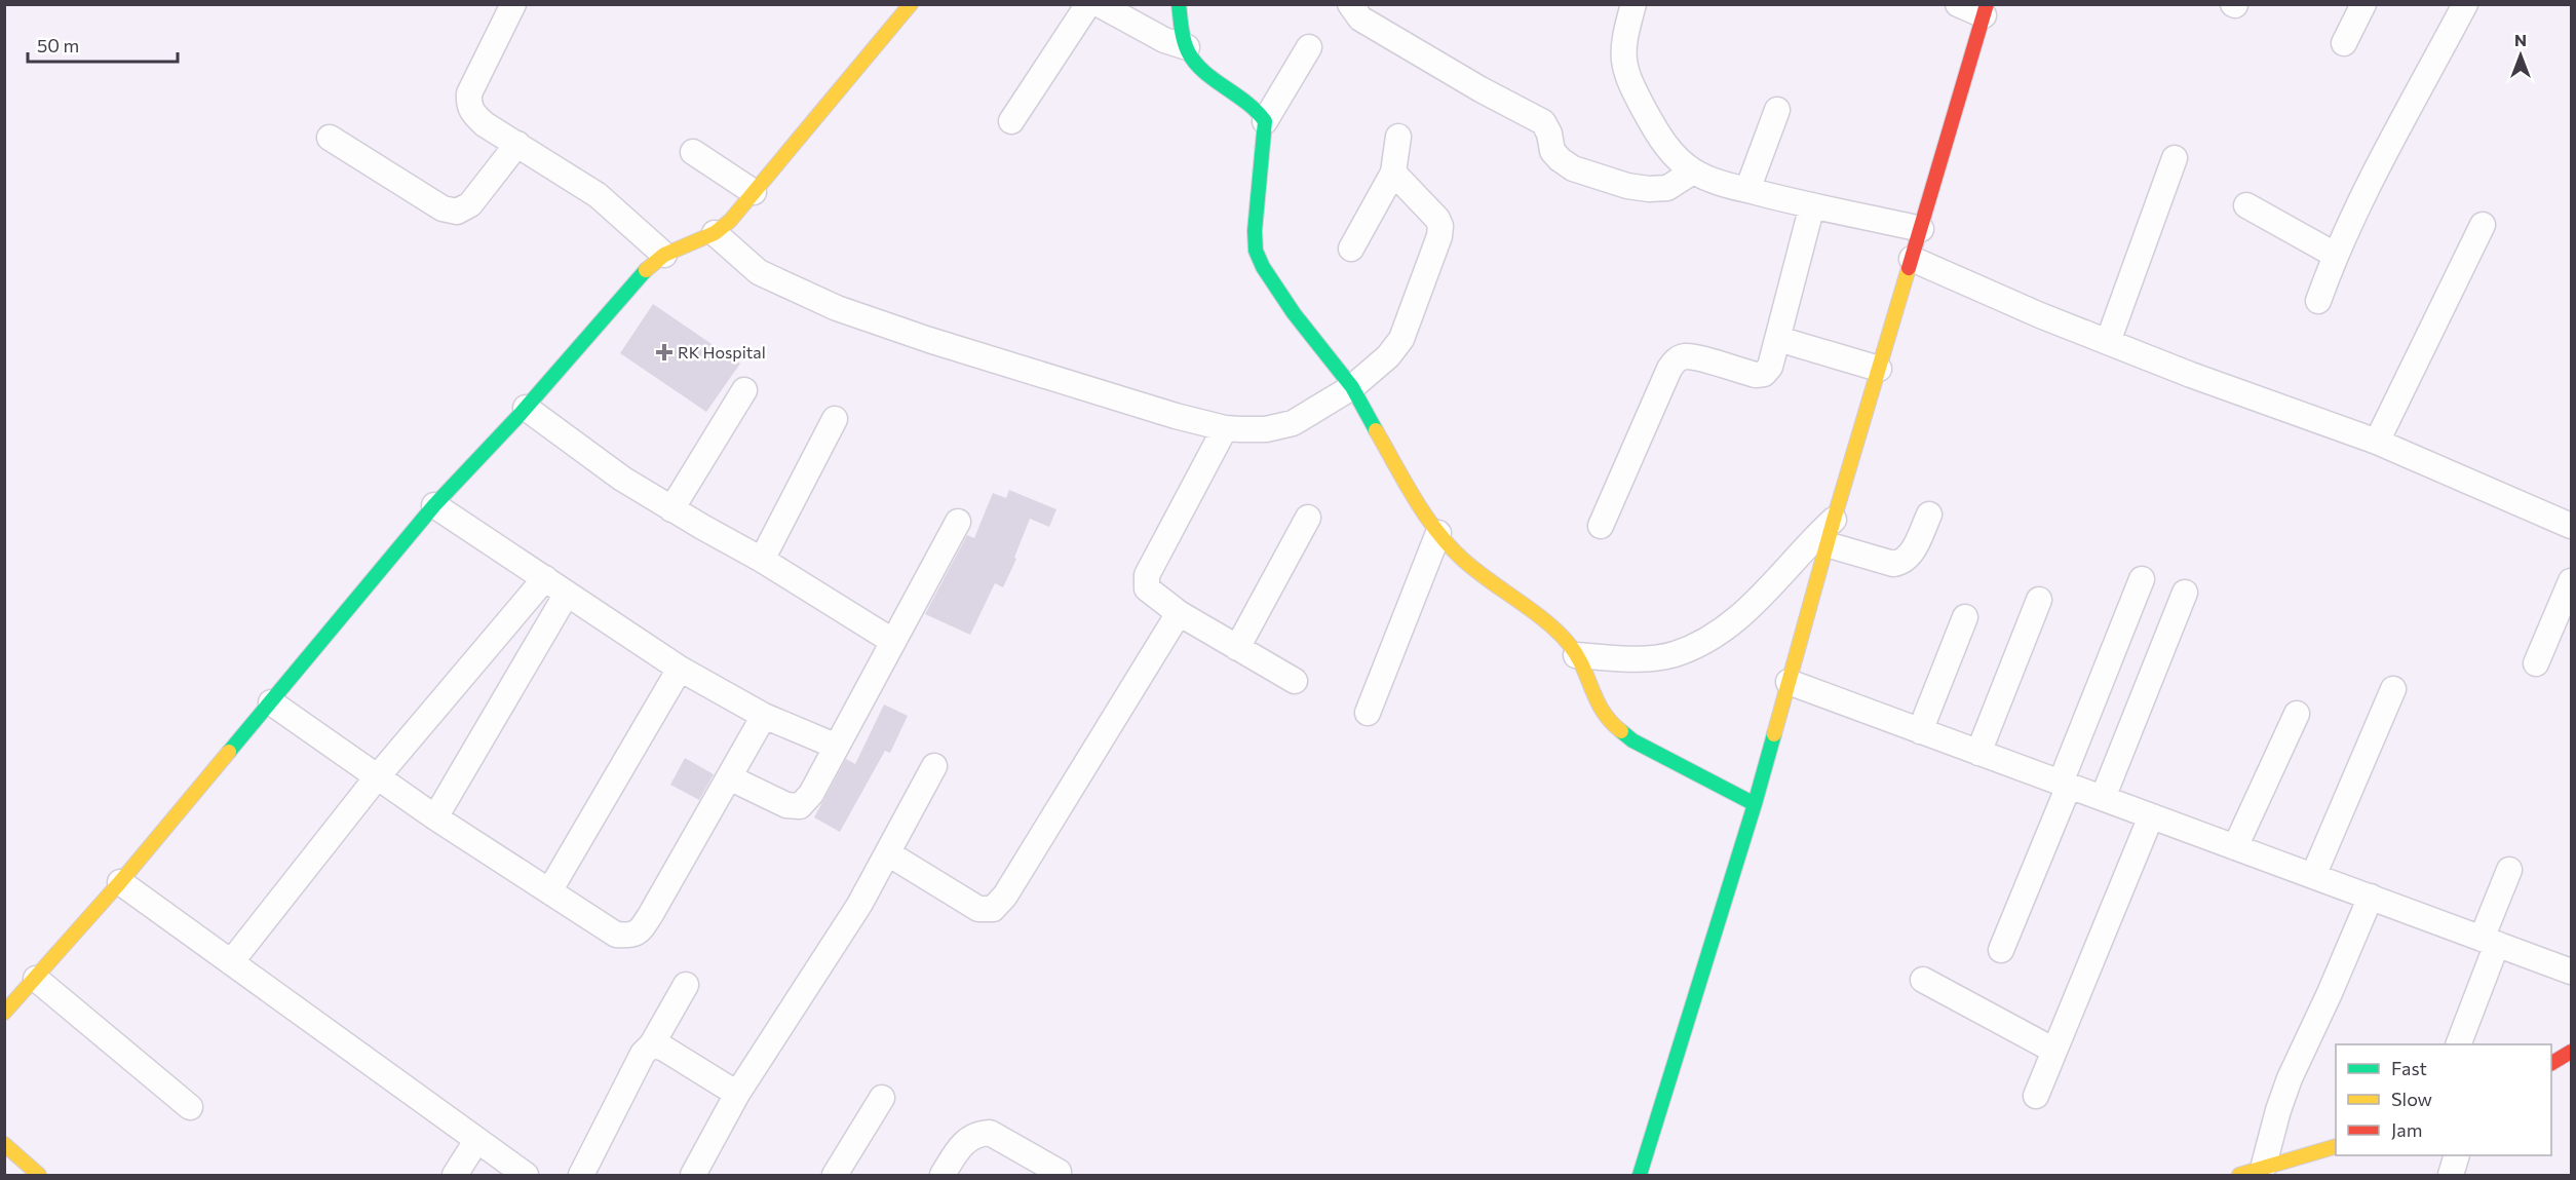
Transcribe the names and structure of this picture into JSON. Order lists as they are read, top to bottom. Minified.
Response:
{"places":{"health":["RK Hospital"]},"legend":["Fast","Slow","Jam"],"scale_bar":"50 m","north":"top"}
